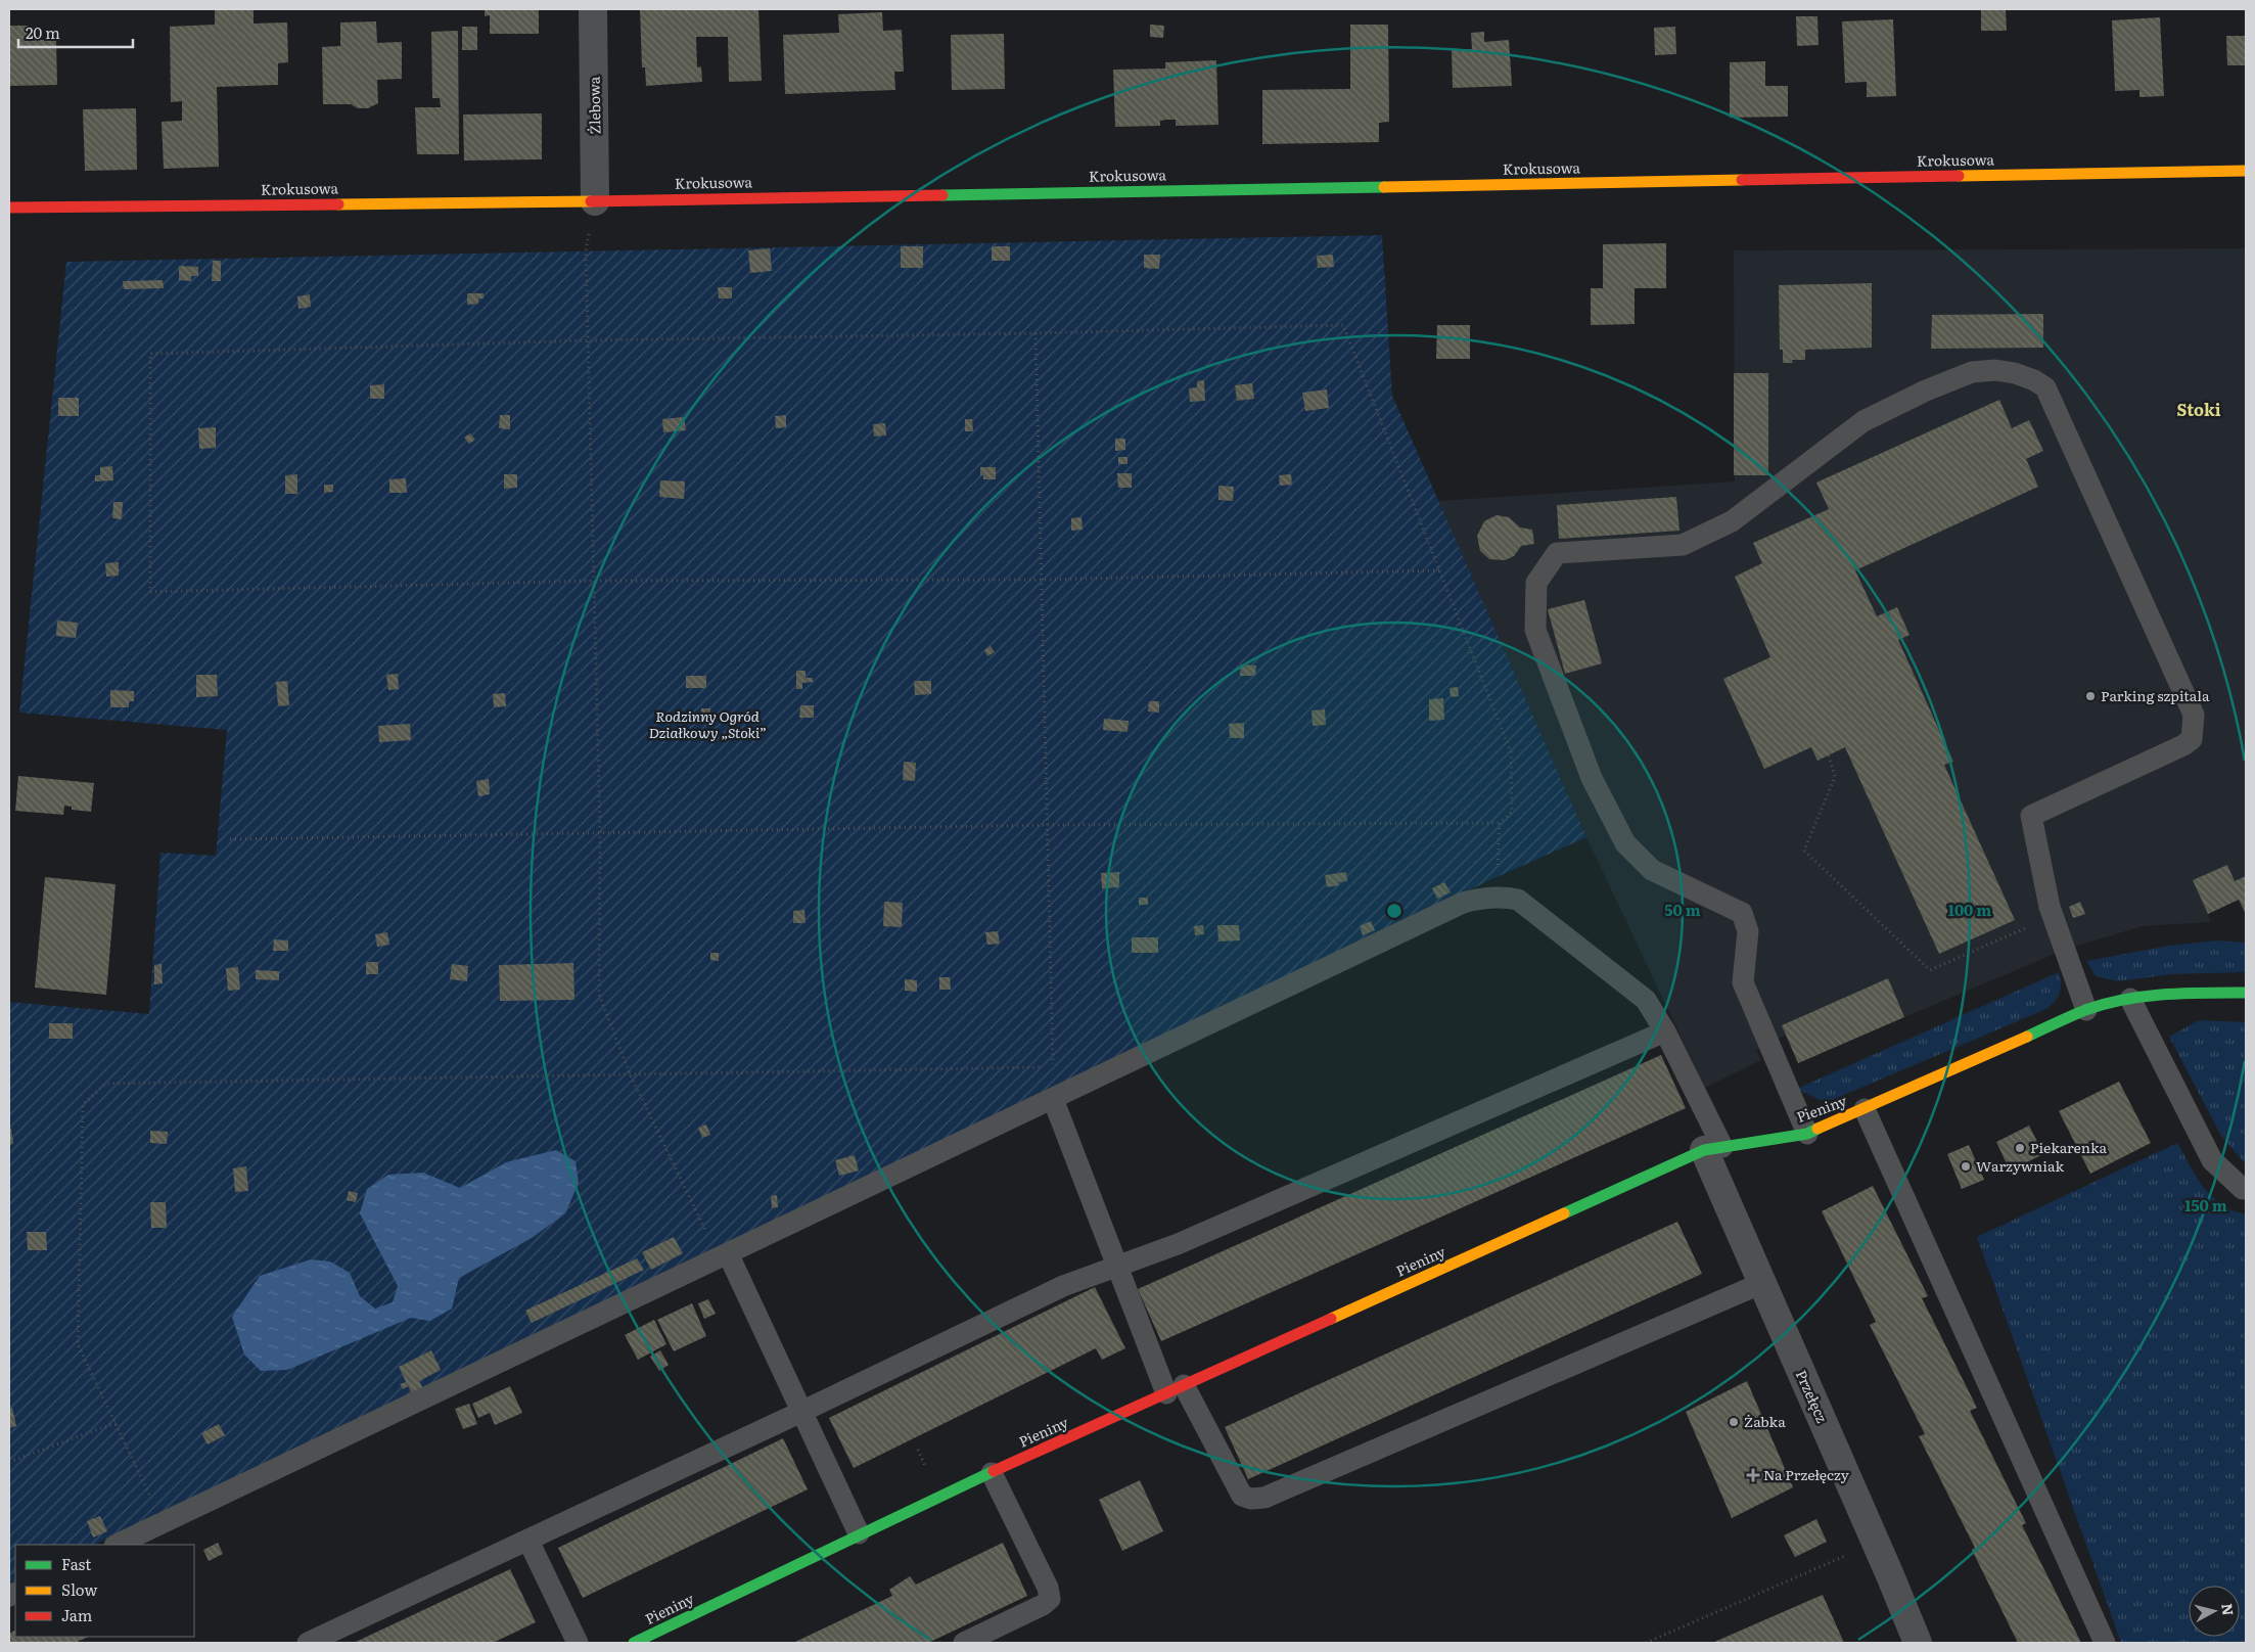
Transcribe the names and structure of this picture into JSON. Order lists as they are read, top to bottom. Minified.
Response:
{"streets":{"street":["Żlebowa","Krokusowa","Pieniny","Przełęcz"]},"crossings":[["Żlebowa","Krokusowa"],["Pieniny","Przełęcz"]],"districts":["Stoki"],"parks":["Rodzinny Ogród Działkowy „Stoki”"],"places":{"other":["Parking szpitala","Piekarenka","Warzywniak","Żabka"],"health":["Na Przełęczy"]},"legend":["Fast","Slow","Jam"],"scale_bar":"20 m","north":"right","rings":["50 m","100 m","150 m"]}
